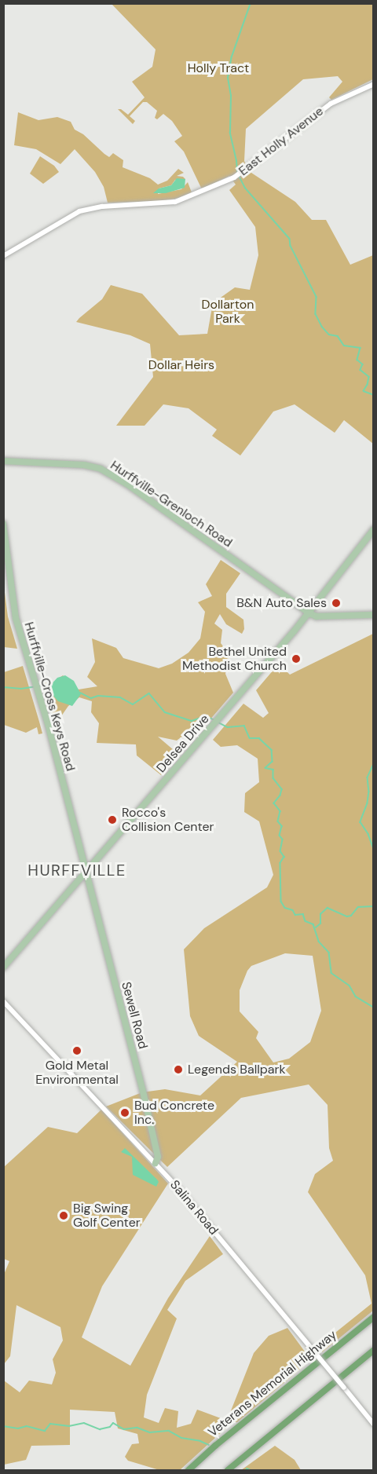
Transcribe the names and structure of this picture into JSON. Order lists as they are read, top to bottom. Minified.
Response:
{"streets":{"highway":["Veterans Memorial Highway"],"main road":["Hurffville-Grenloch Road","Hurffville-Cross Keys Road","Delsea Drive","Sewell Road"],"street":["East Holly Avenue","Salina Road"]},"crossings":[["Hurffville-Grenloch Road","Delsea Drive"],["Hurffville-Cross Keys Road","Delsea Drive"],["Hurffville-Cross Keys Road","Sewell Road"],["Delsea Drive","Sewell Road"],["Sewell Road","Salina Road"]],"districts":["HURFFVILLE"],"parks":["Holly Tract","Dollarton Park","Dollar Heirs"],"places":["B&N Auto Sales","Bethel United Methodist Church","Rocco's Collision Center","Gold Metal Environmental","Legends Ballpark","Bud Concrete Inc.","Big Swing Golf Center"]}
